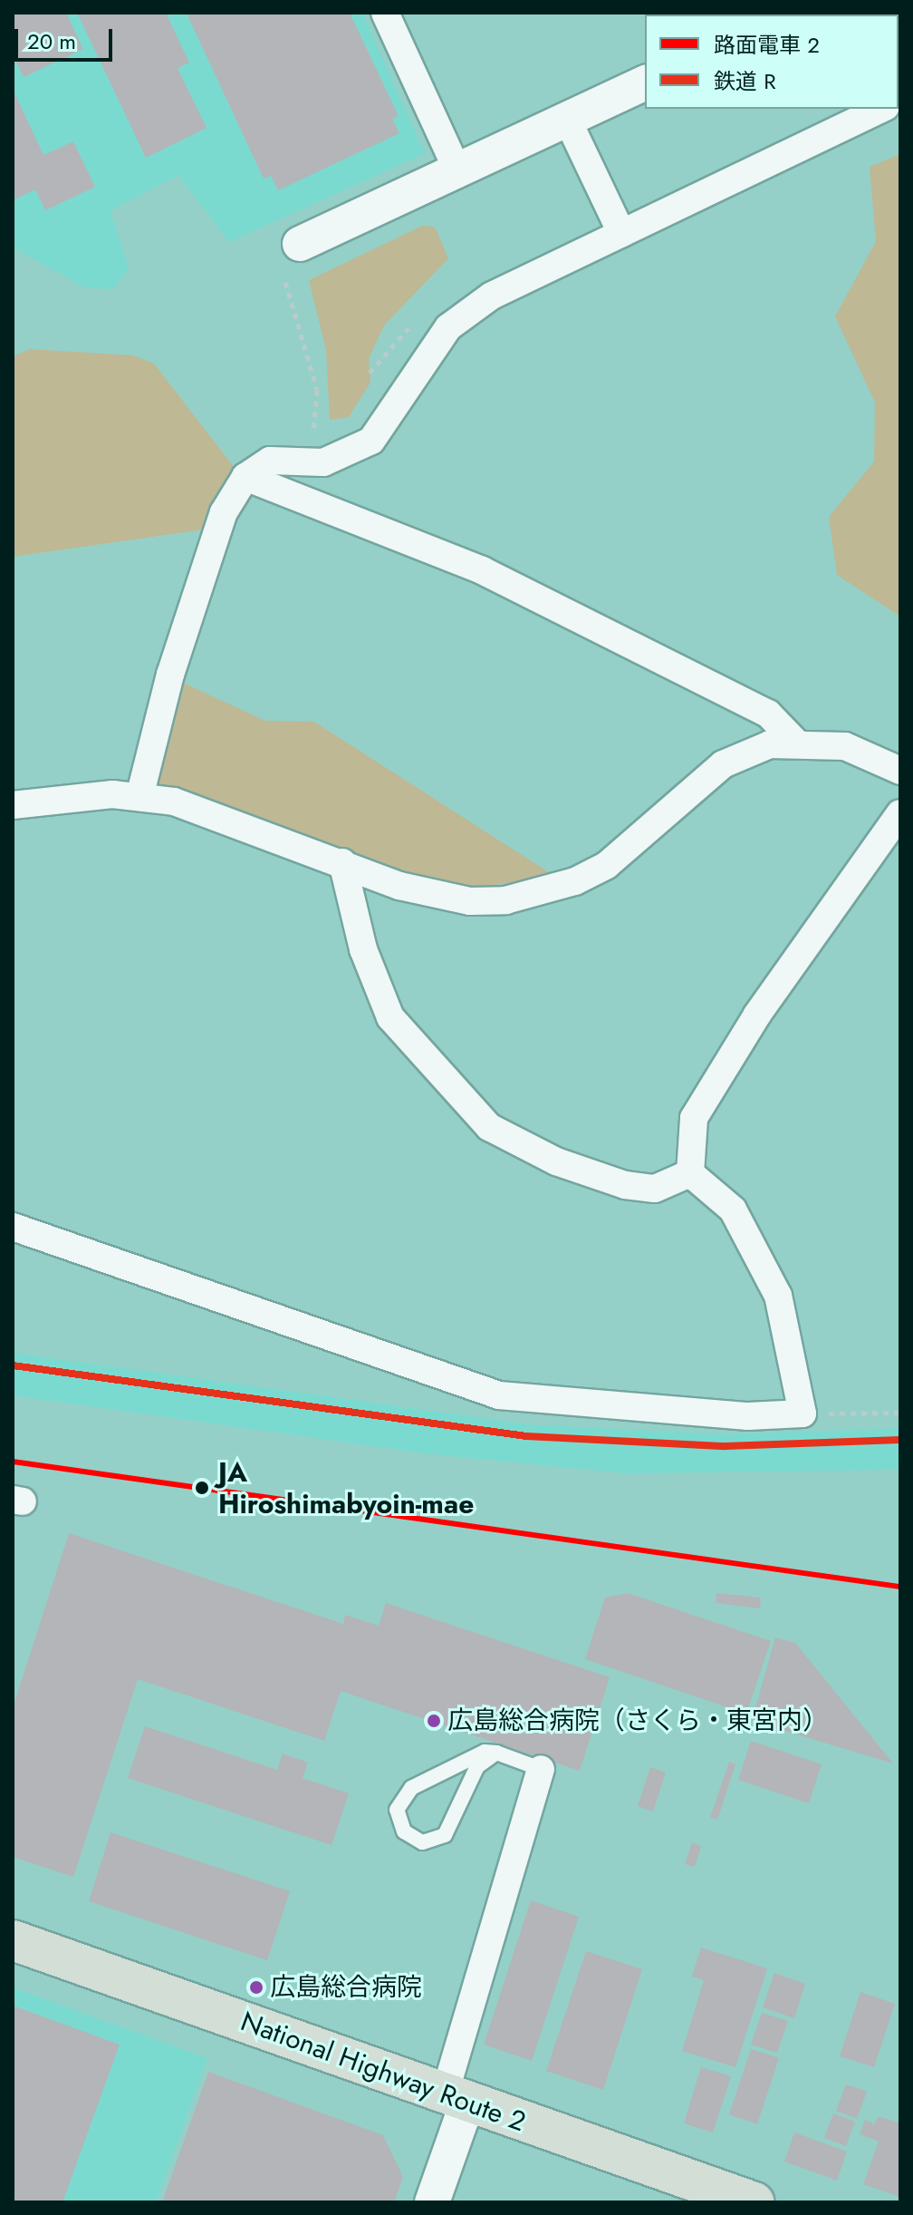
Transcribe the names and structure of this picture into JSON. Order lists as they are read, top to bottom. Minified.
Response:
{"streets":{"highway":["National Highway Route 2"]},"places":["JA Hiroshimabyoin-mae","広島総合病院（さくら・東宮内）","広島総合病院"],"lines":["rail line R","tram line 2"],"legend":["路面電車 2","鉄道 R"],"scale_bar":"20 m"}
